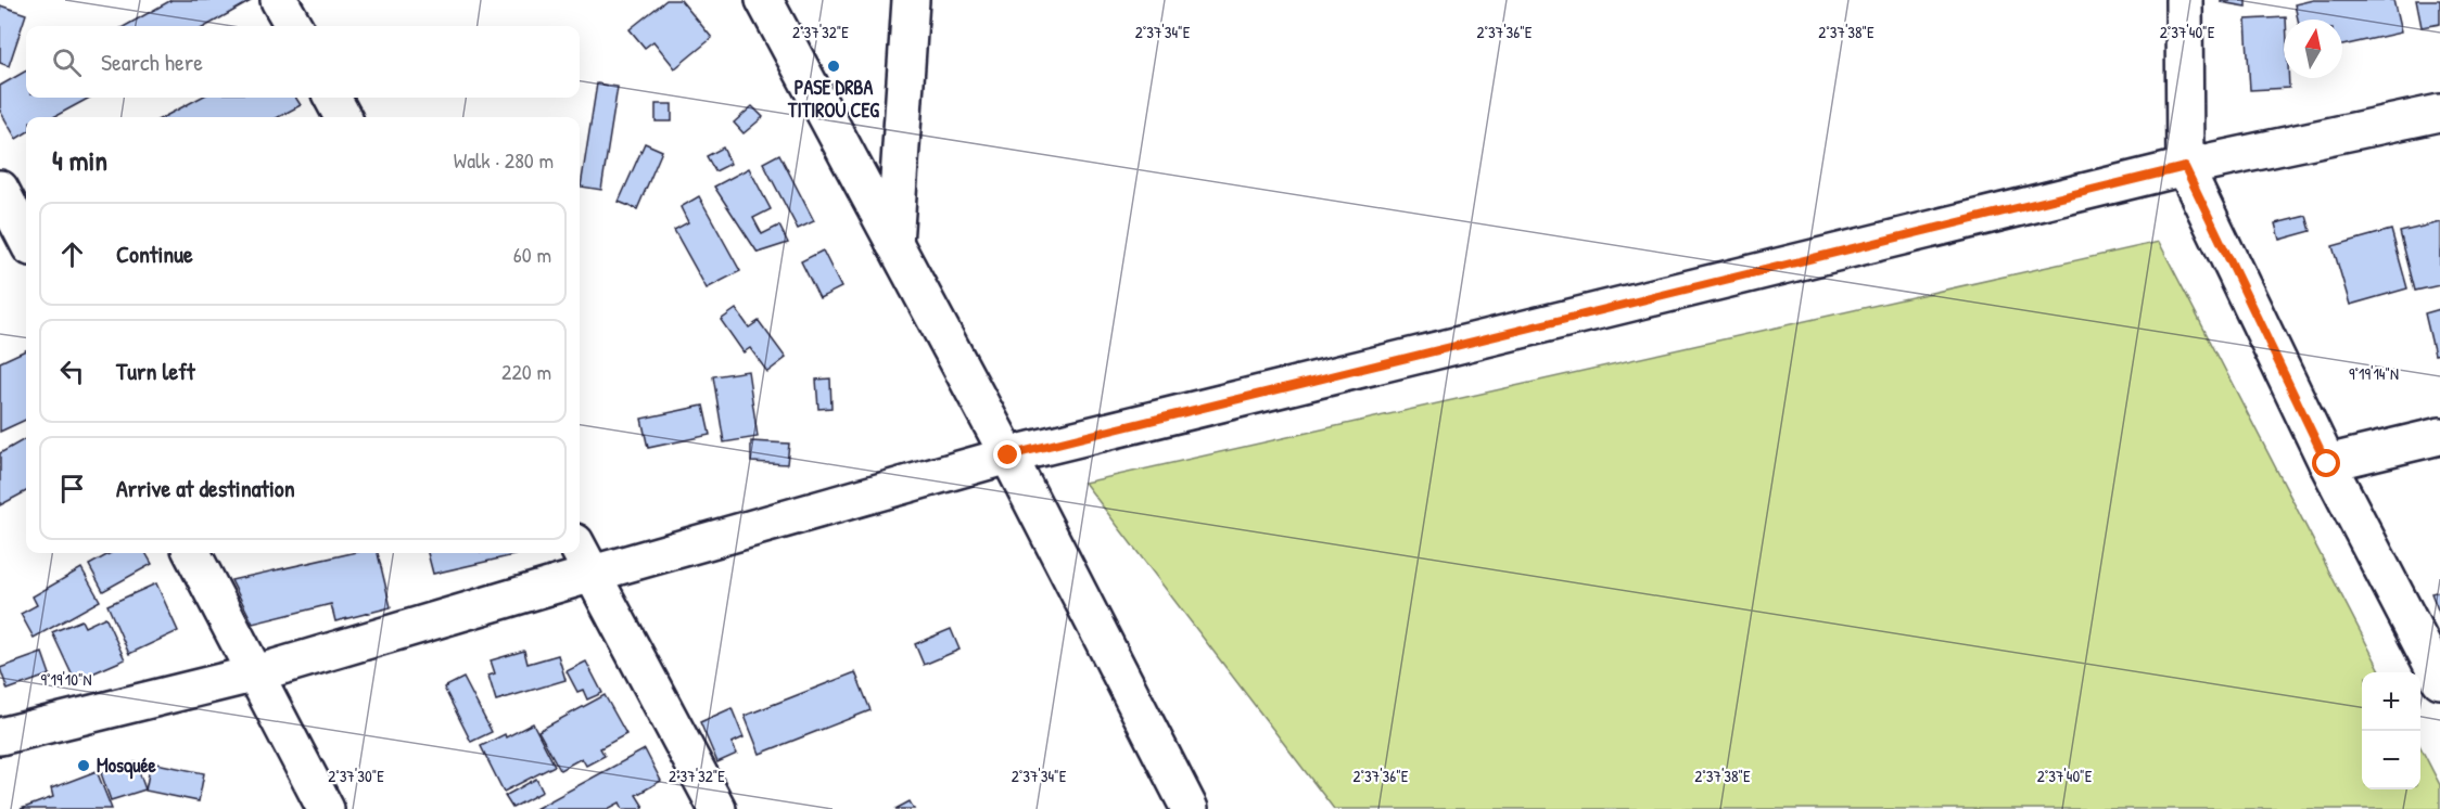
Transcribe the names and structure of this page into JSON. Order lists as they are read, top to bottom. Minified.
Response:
{"places":["PASE DRBA TITIROU CEG","Mosquée"],"north":"top","page":{"search":"Search here","heading":["4 min","Walk · 280 m"],"list":[["Continue","60 m"],["Turn left","220 m"],"Arrive at destination"],"map_buttons":["+","−"]},"coordinates":["2°37'32\"E","2°37'34\"E","2°37'36\"E","2°37'38\"E","2°37'40\"E","9°19'14\"N","9°19'10\"N","2°37'30\"E"]}
